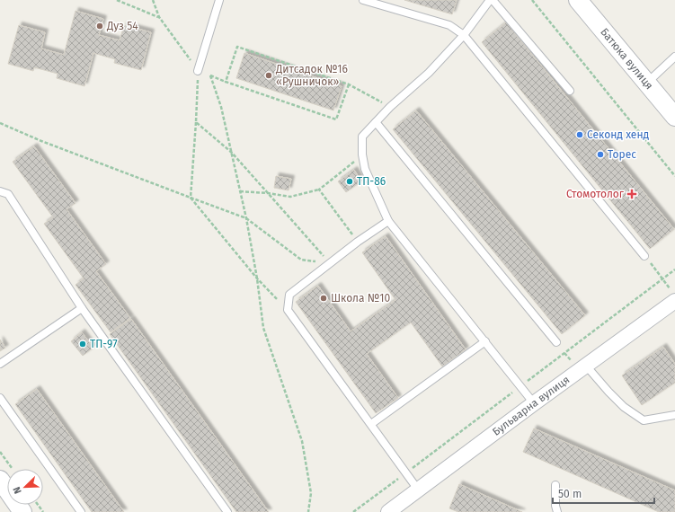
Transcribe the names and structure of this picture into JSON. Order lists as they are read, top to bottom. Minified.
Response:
{"streets":{"street":["Батюка вулиця","Бульварна вулиця"]},"places":{"other":["Дуз 54","Дитсадок №16 «Рушничок»","Секонд хенд","Торес","ТП-86","Школа №10","ТП-97"],"health":["Стомотолог"]},"scale_bar":"50 m","north":"bottom left"}
